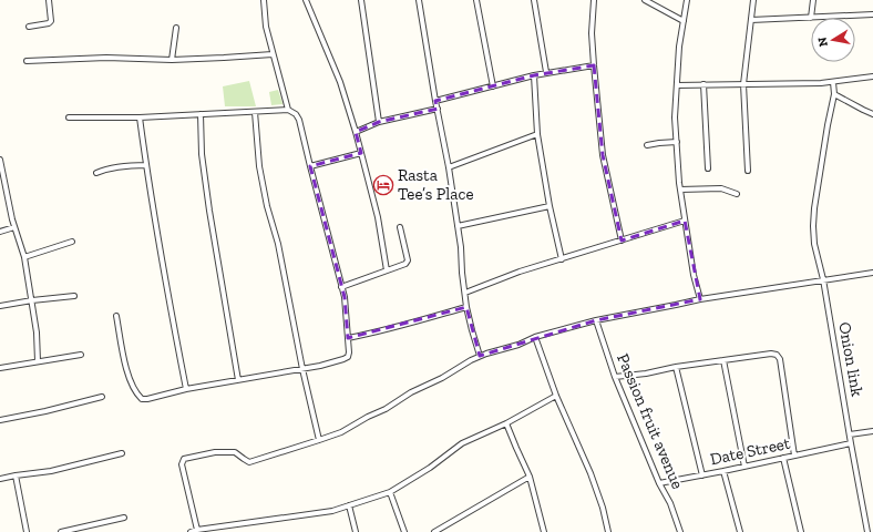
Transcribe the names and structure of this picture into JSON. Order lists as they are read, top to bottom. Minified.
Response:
{"streets":{"street":["Onion link","Passion fruit avenue","Date Street"]},"crossings":[["Onion link","Date Street"],["Passion fruit avenue","Date Street"]],"places":{"hotel":["Rasta Tee’s Place"]},"north":"left"}
